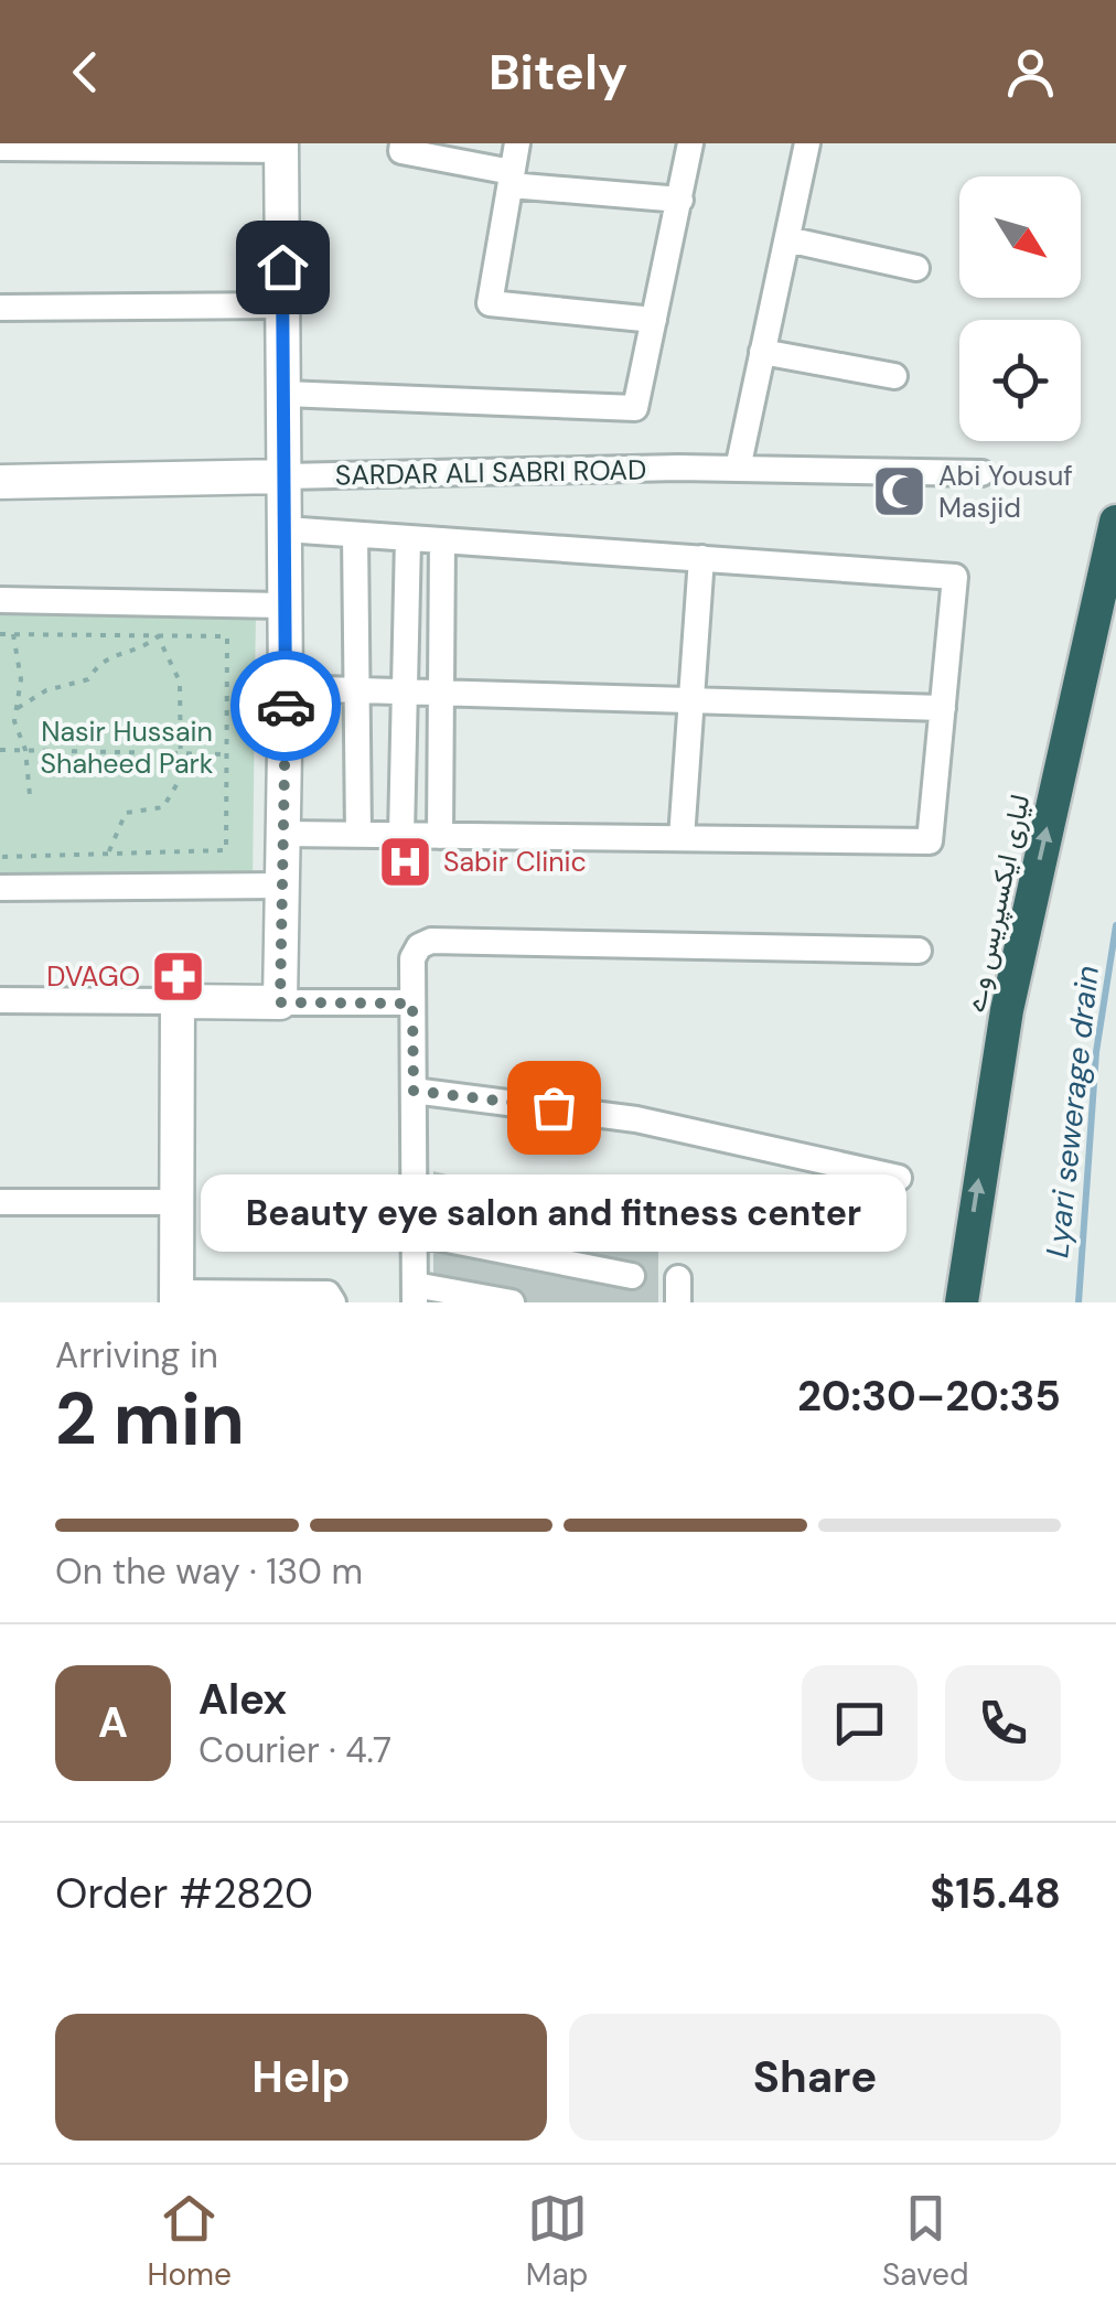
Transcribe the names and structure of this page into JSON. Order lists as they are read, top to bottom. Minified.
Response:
{"streets":{"highway":["لیاری ایکسپریس وے"],"street":["SARDAR ALI SABRI ROAD"]},"one_way":["لیاری ایکسپریس وے"],"water":["Lyari sewerage drain"],"parks":["Nasir Hussain Shaheed Park"],"places":{"mosque":["Abi Yousuf Masjid"],"hospital":["Sabir Clinic"],"pharmacy":["DVAGO"],"other":["Beauty eye salon and fitness center"]},"north":"bottom right","page":{"header":"Bitely","bubble":"Beauty eye salon and fitness center","heading":["2 min","Arriving in","20:30–20:35"],"panel":["Alex","Courier · 4.7","Order #2820","$15.48"],"bar":"On the way · 130 m","round":"A","buttons":["Help","Share"],"tabs":["Home","Map","Saved"]}}
